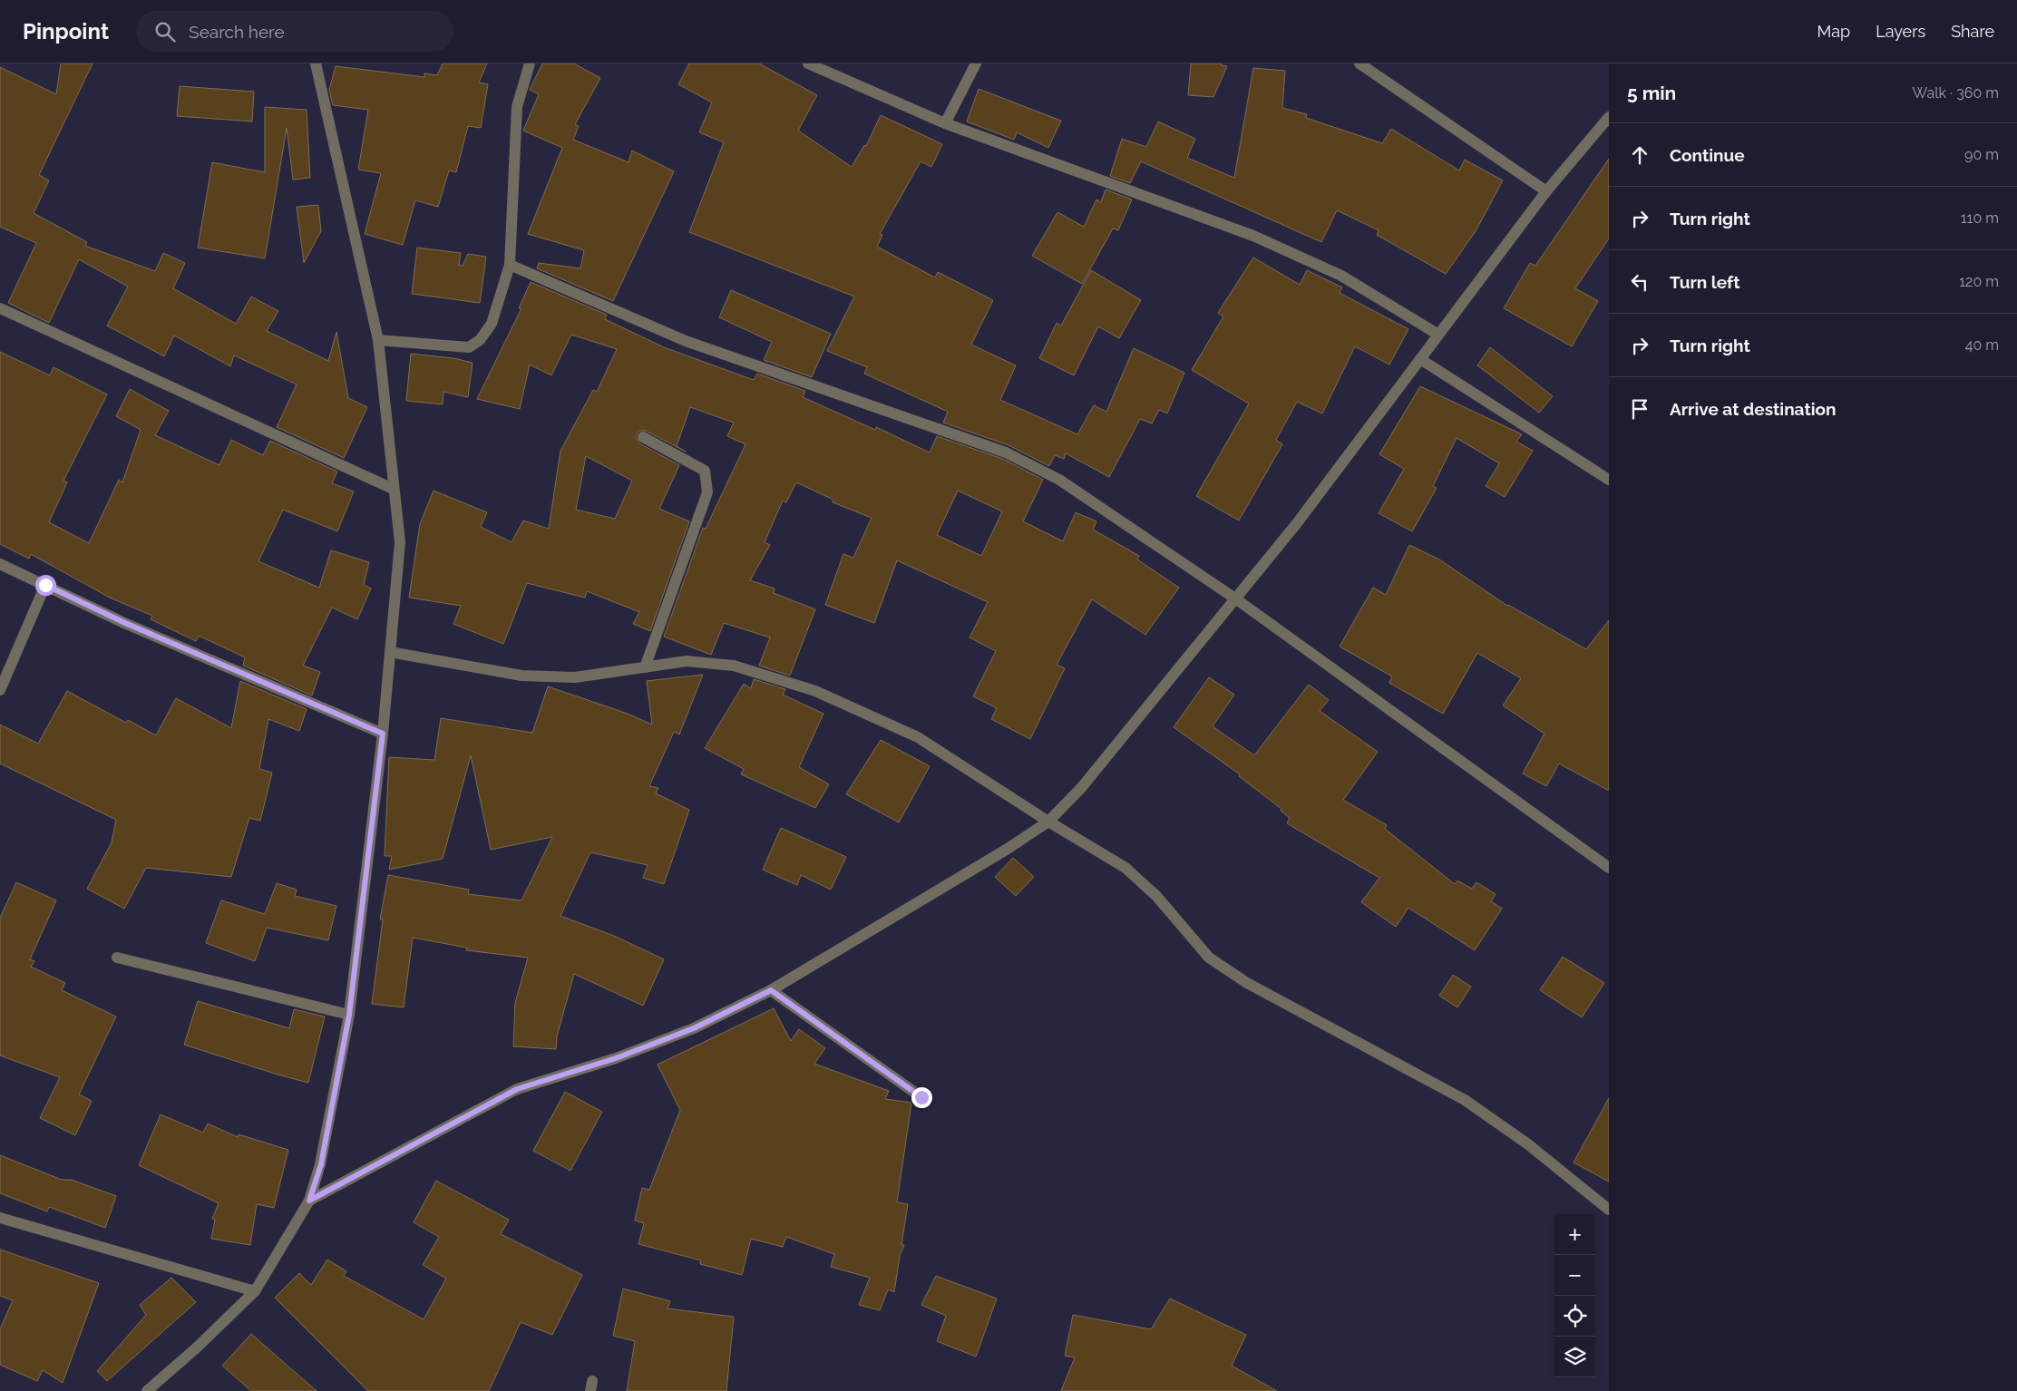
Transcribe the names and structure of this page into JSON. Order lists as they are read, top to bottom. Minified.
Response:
{"page":{"header":"Pinpoint","search":"Search here","nav":["Map","Layers","Share"],"heading":["5 min","Walk · 360 m"],"list":[["Continue","90 m"],["Turn right","110 m"],["Turn left","120 m"],["Turn right","40 m"],"Arrive at destination"],"map_buttons":["+","−"]}}
